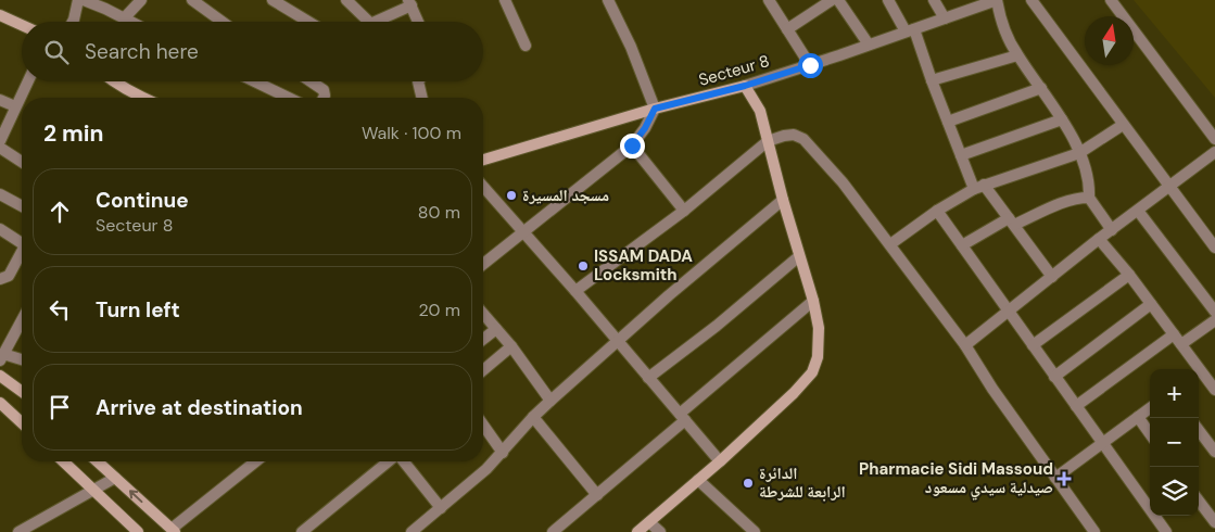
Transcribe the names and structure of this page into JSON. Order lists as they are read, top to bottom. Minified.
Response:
{"streets":{"street":["Secteur 8"]},"places":{"other":["مسجد المسيرة","ISSAM DADA Locksmith","الدائرة الرابعة للشرطة"],"health":["Pharmacie Sidi Massoud صيدلية سيدي مسعود"]},"north":"top","page":{"search":"Search here","heading":["2 min","Walk · 100 m"],"list":[["Continue","Secteur 8","80 m"],["Turn left","20 m"],"Arrive at destination"],"map_buttons":["+","−"]}}
